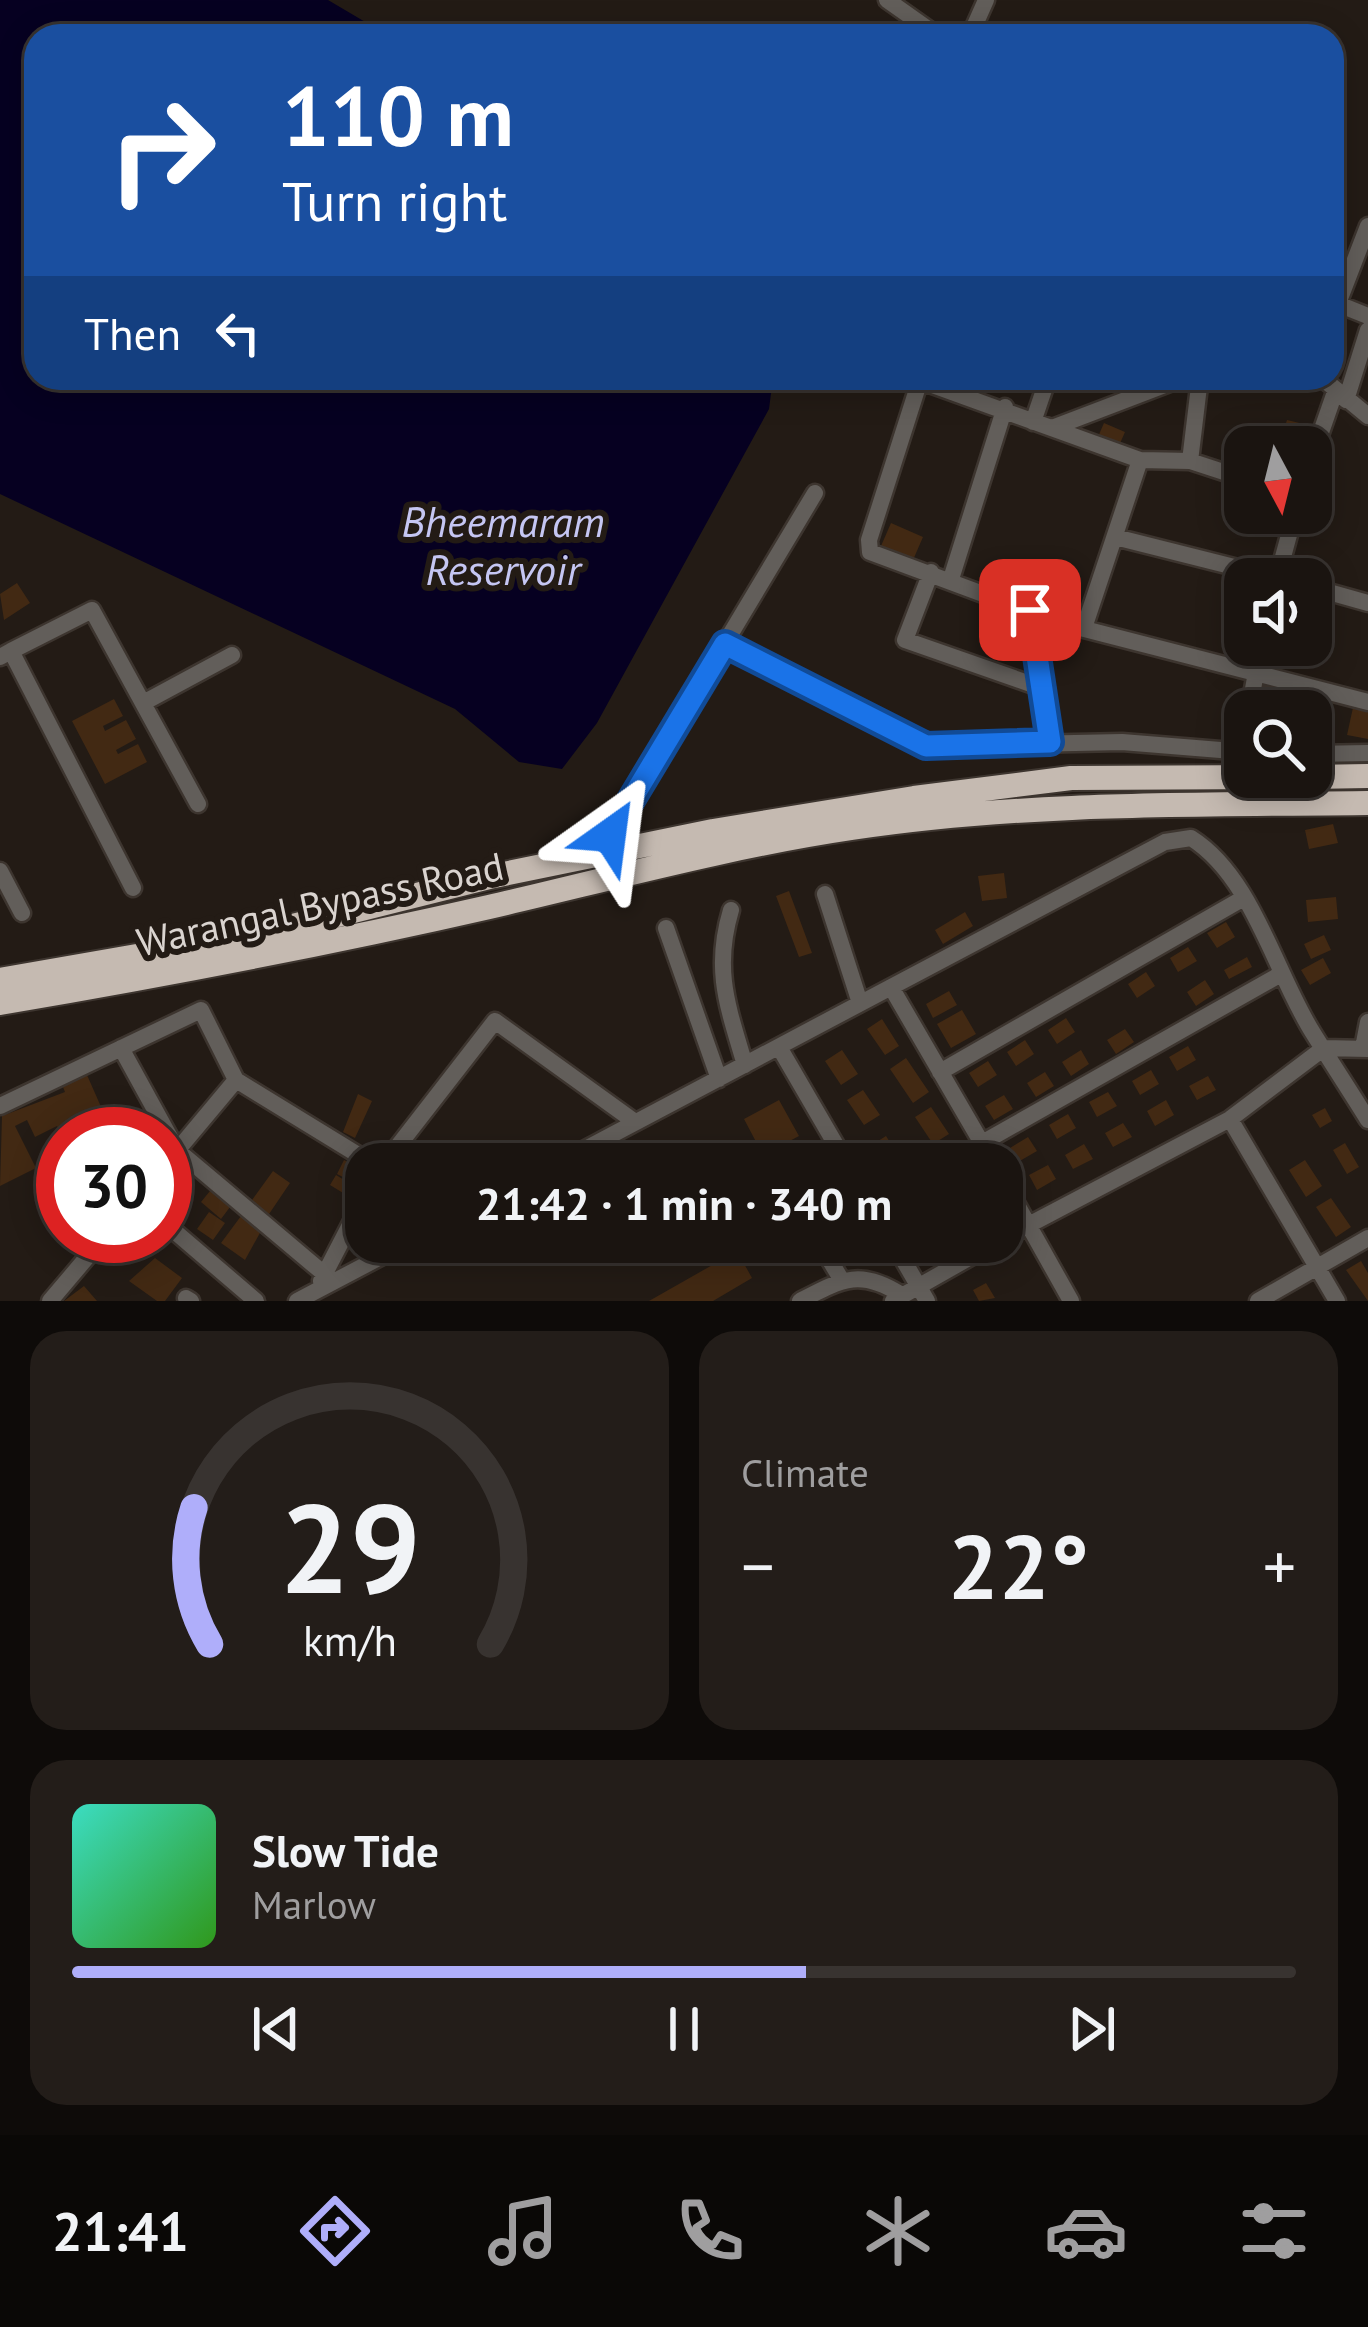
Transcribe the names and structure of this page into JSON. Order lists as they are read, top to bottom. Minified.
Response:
{"streets":{"highway":["Warangal Bypass Road"]},"water":["Bheemaram Reservoir"],"north":"bottom","page":{"turn":["110 m","Turn right"],"then":"Then","limit":"30","trip":"21:42 · 1 min · 340 m","tile":"Climate","heat":["−","22°","+"],"song":["Slow Tide","Marlow"],"tabs":"21:41","gauge":["29","km/h"]}}
